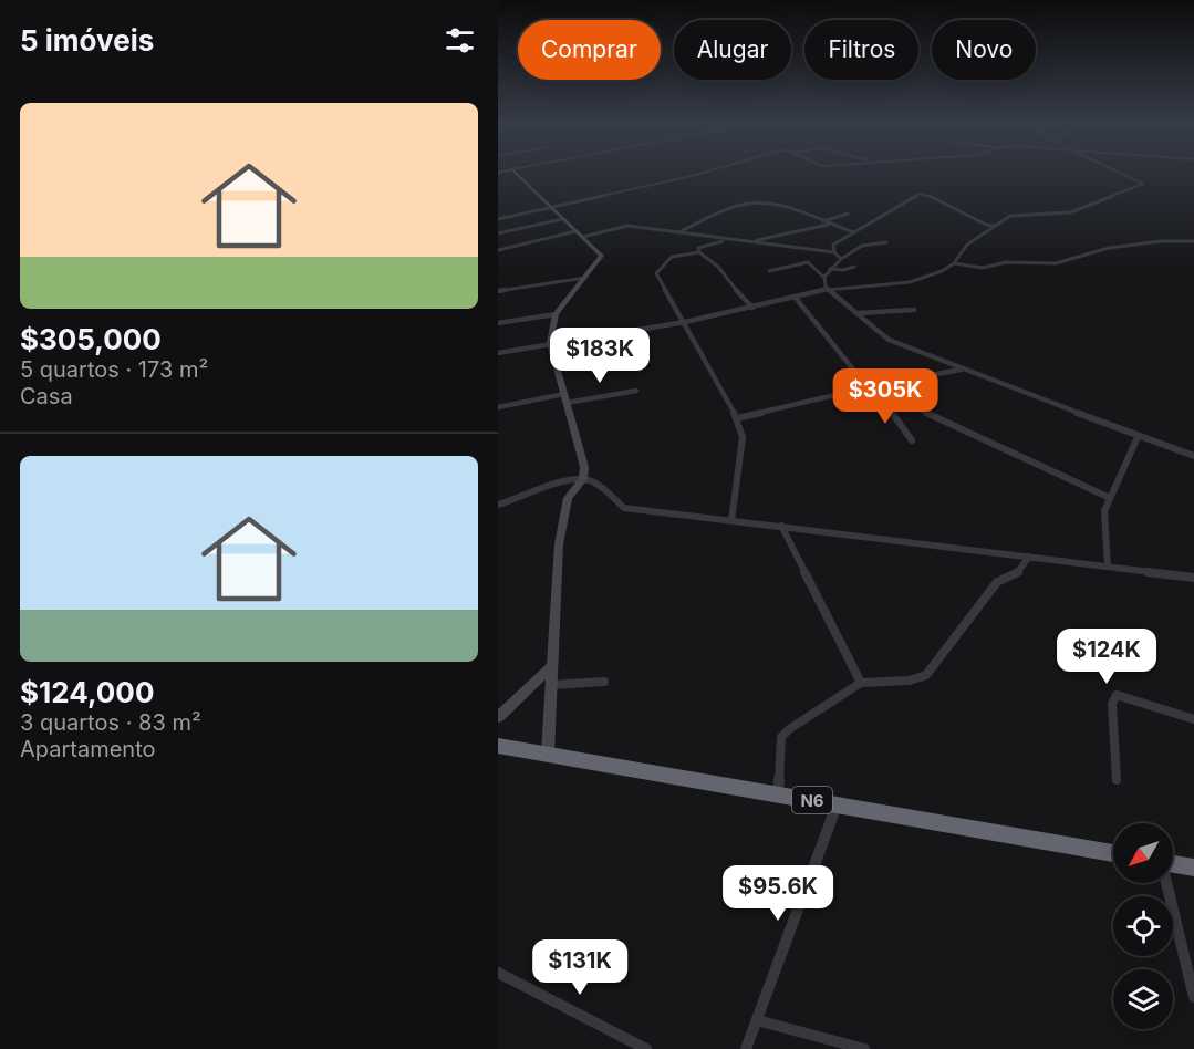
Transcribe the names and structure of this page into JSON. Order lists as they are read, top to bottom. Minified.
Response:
{"streets":{"highway":["N6"]},"north":"bottom left","page":{"heading":"5 imóveis","chip":["Comprar","Alugar","Filtros","Novo"],"list":[{"name":"$305,000","note":"5 quartos · 173 m² · Casa"},{"name":"$124,000","note":"3 quartos · 83 m² · Apartamento"}],"price":["$183K","$305K","$124K","$95.6K","$131K"]}}
